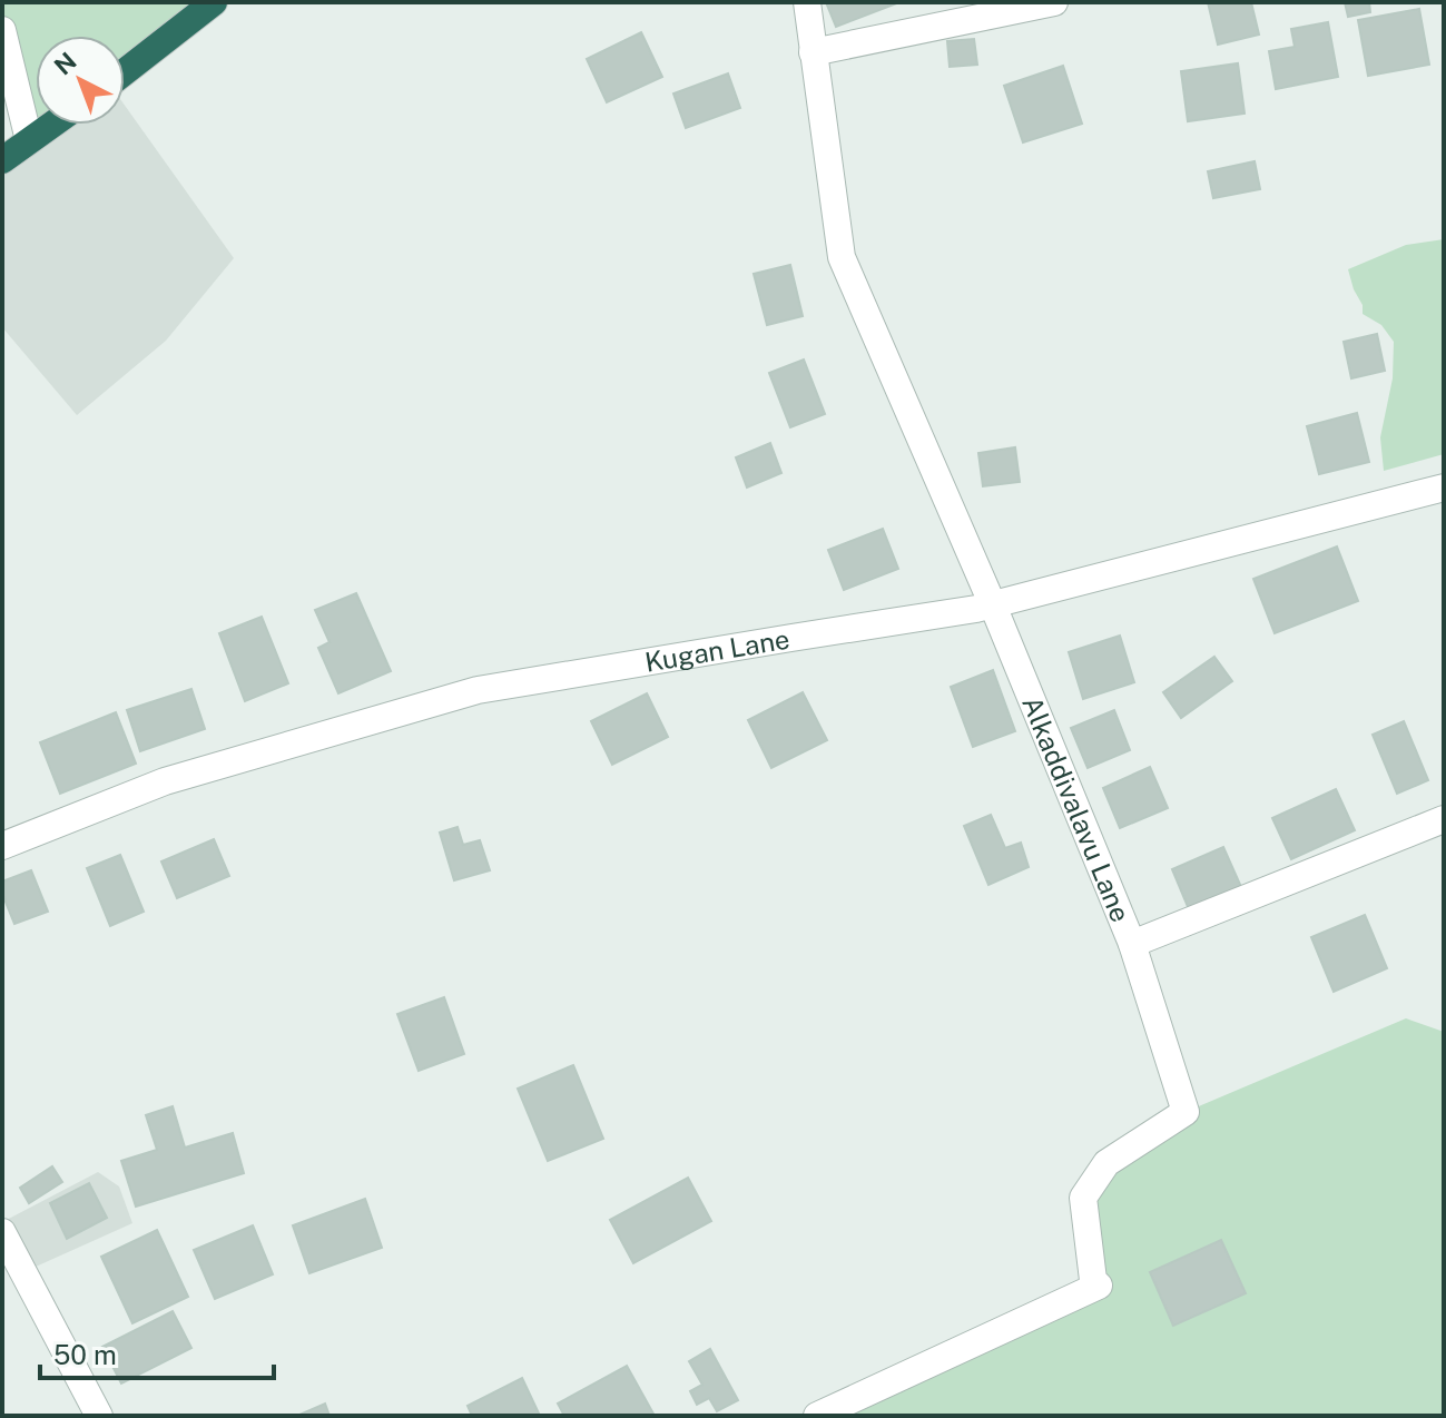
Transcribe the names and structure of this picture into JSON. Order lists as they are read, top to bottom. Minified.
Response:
{"streets":{"street":["Kugan Lane","Alkaddivalavu Lane"]},"crossings":[["Kugan Lane","Alkaddivalavu Lane"]],"scale_bar":"50 m","north":"top left"}
